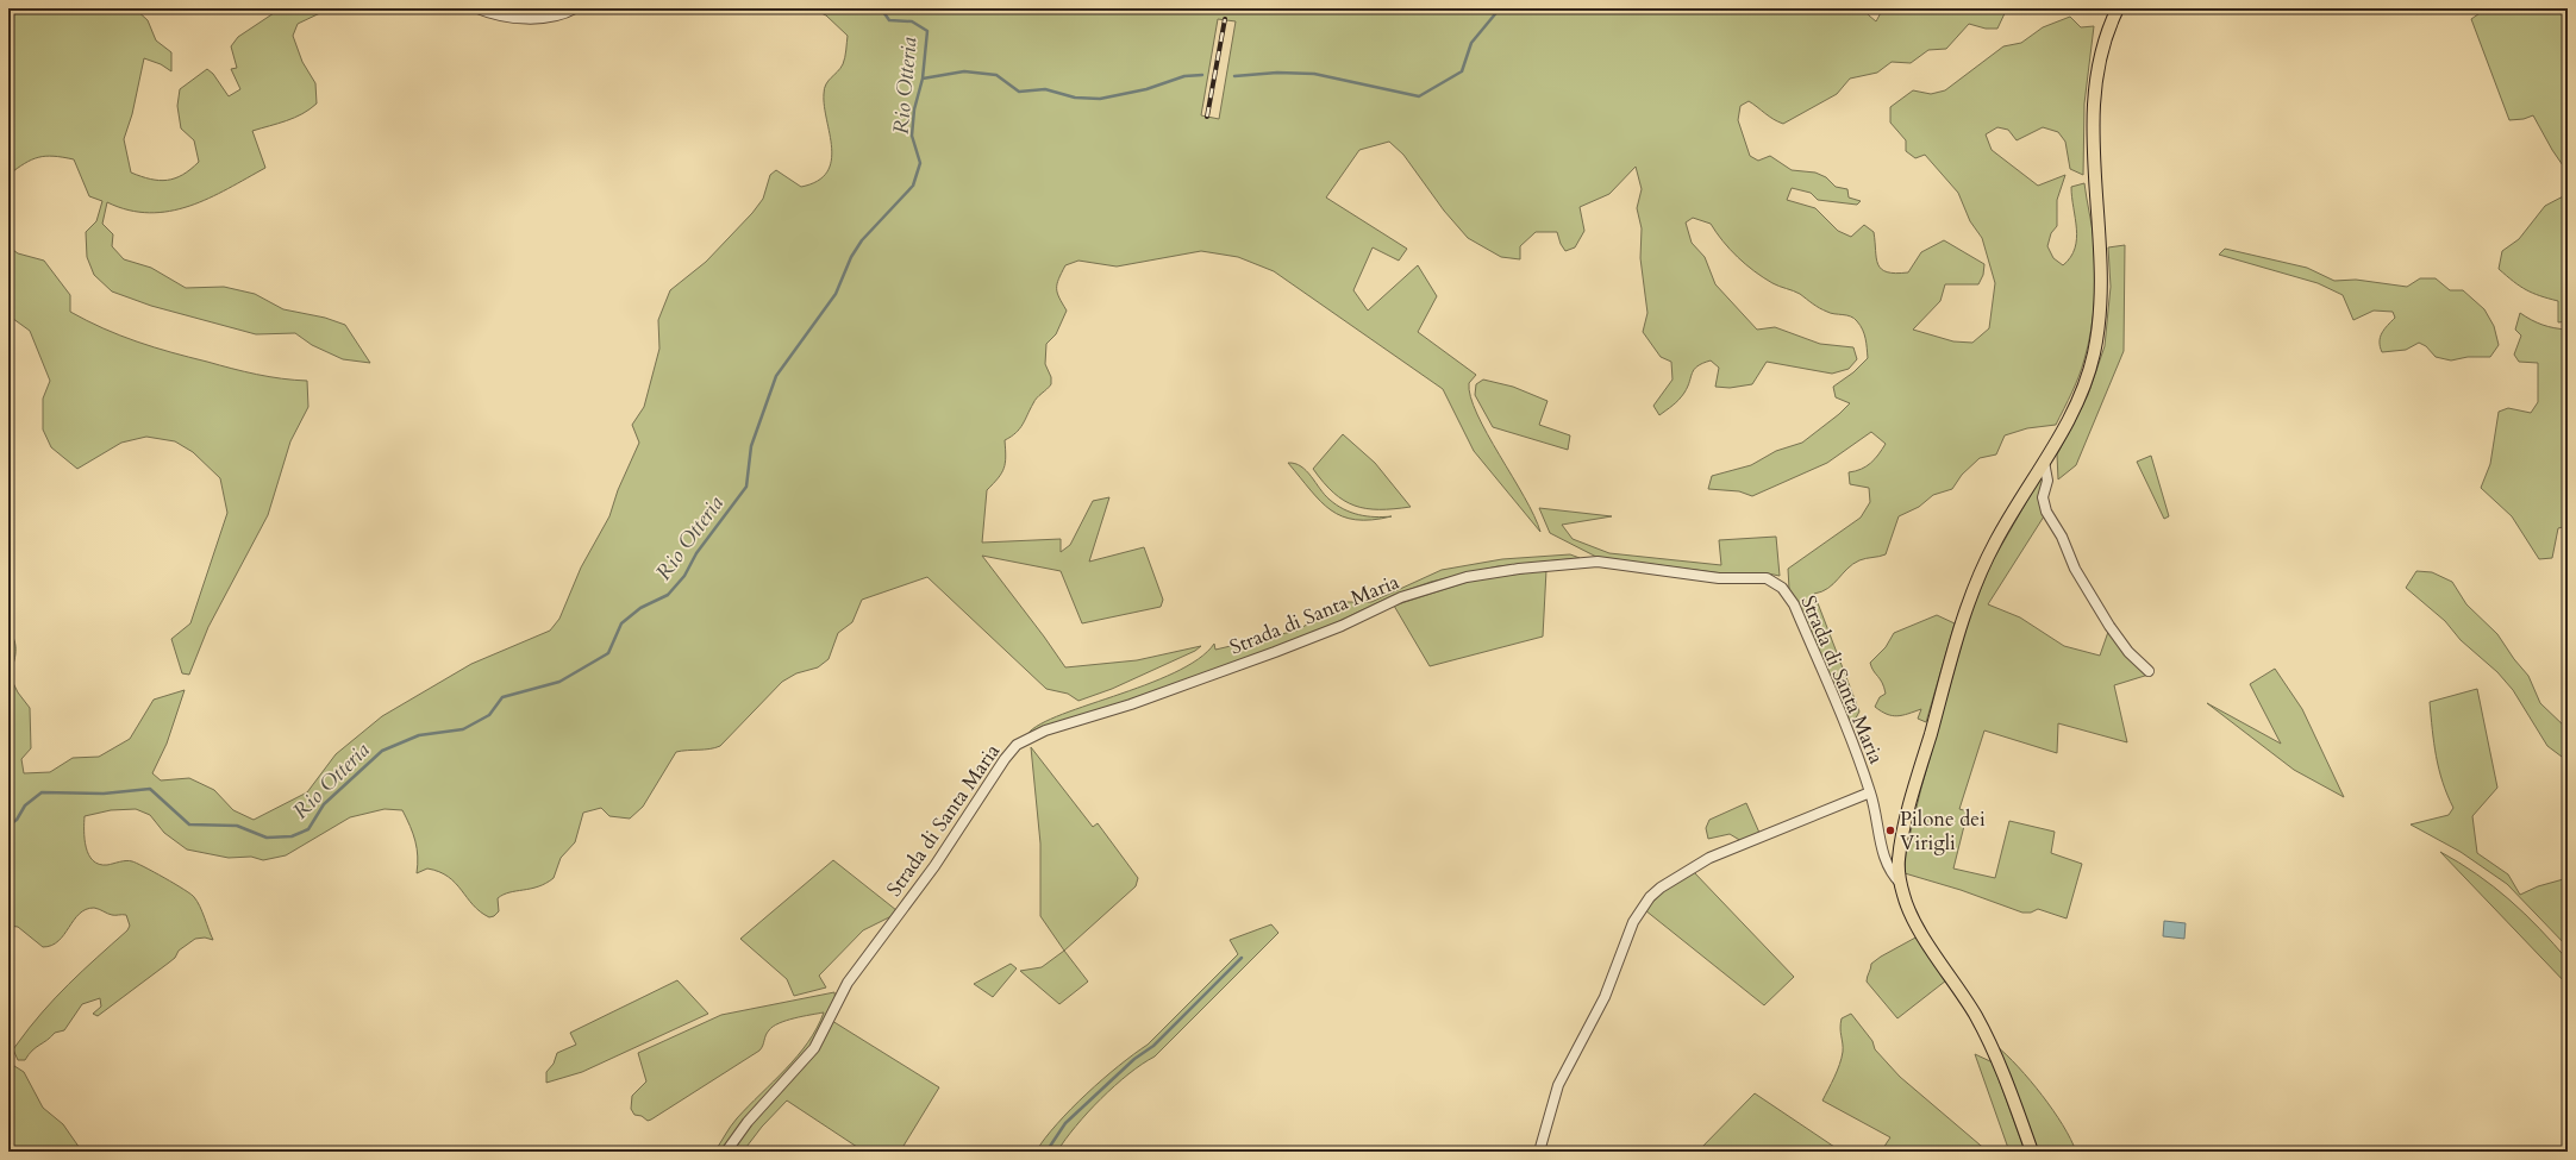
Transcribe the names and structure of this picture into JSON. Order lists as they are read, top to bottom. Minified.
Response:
{"streets":{"street":["Strada di Santa Maria"]},"water":["Rio Otteria"],"places":["Pilone dei Virigli"]}
